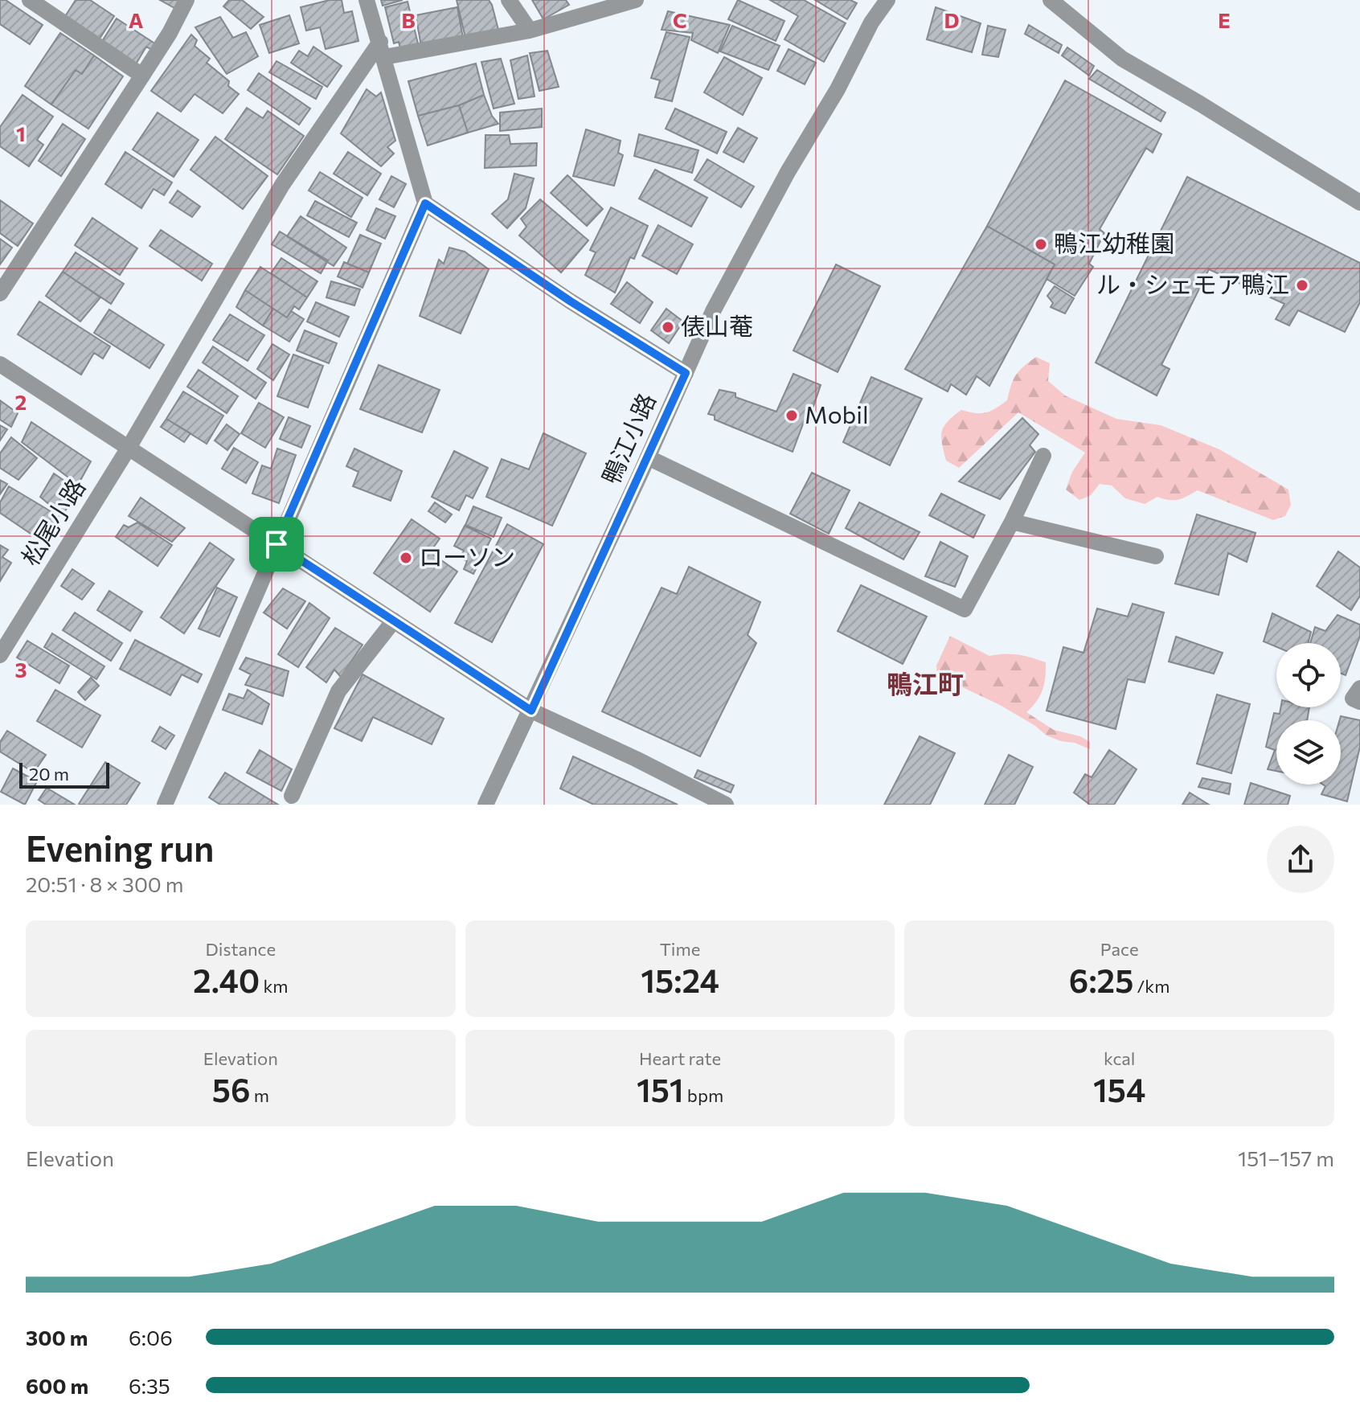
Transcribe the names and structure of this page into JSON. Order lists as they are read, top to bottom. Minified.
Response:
{"streets":{"street":["鴨江小路","松尾小路"]},"districts":["鴨江町"],"places":["鴨江幼稚園","ル・シェモア鴨江","俵山菴","Mobil","ローソン"],"scale_bar":"20 m","page":{"scale":"20 m","heading":["Evening run","20:51 · 8 × 300 m"],"stats":[["Distance","2.40 km"],["Time","15:24"],["Pace","6:25 /km"],["Elevation","56 m"],["Heart rate","151 bpm"],["kcal","154"]],"chart":["Elevation","151–157 m"],"list":[{"name":"300 m","note":"6:06"},{"name":"600 m","note":"6:35"}]},"grid":{"columns":["A","B","C","D","E"],"rows":["1","2","3"]}}
